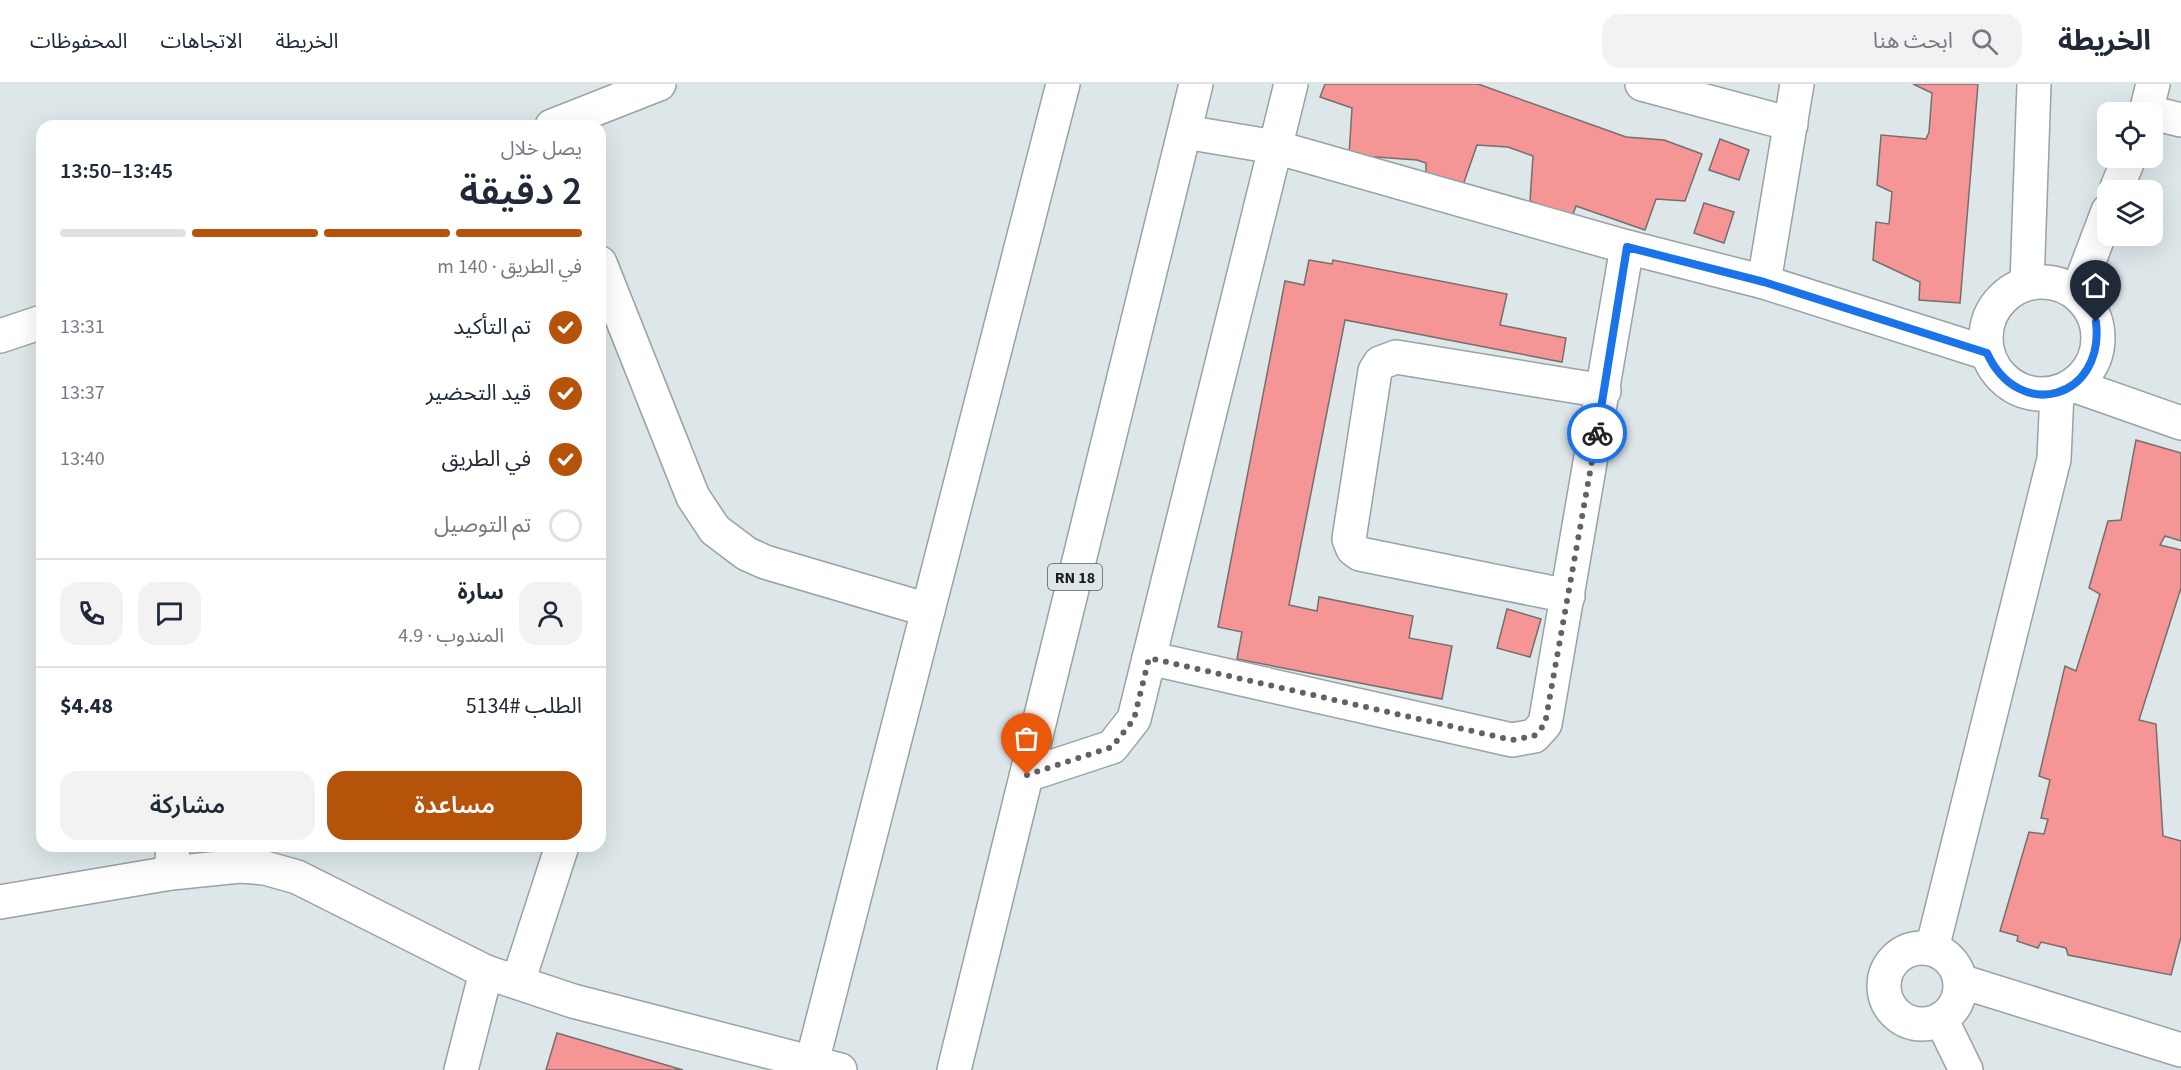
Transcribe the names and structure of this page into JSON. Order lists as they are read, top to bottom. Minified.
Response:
{"streets":{"street":["RN 18"]},"page":{"header":"الخريطة","search":"ابحث هنا","nav":["الخريطة","الاتجاهات","المحفوظات"],"heading":["2 دقيقة","يصل خلال","13:45–13:50"],"panel":["سارة","المندوب · 4.9","الطلب #5134","$4.48"],"bar":"في الطريق · 140 m","list":[["تم التأكيد","13:31"],["قيد التحضير","13:37"],["في الطريق","13:40"],"تم التوصيل"],"buttons":["مساعدة","مشاركة"]}}
